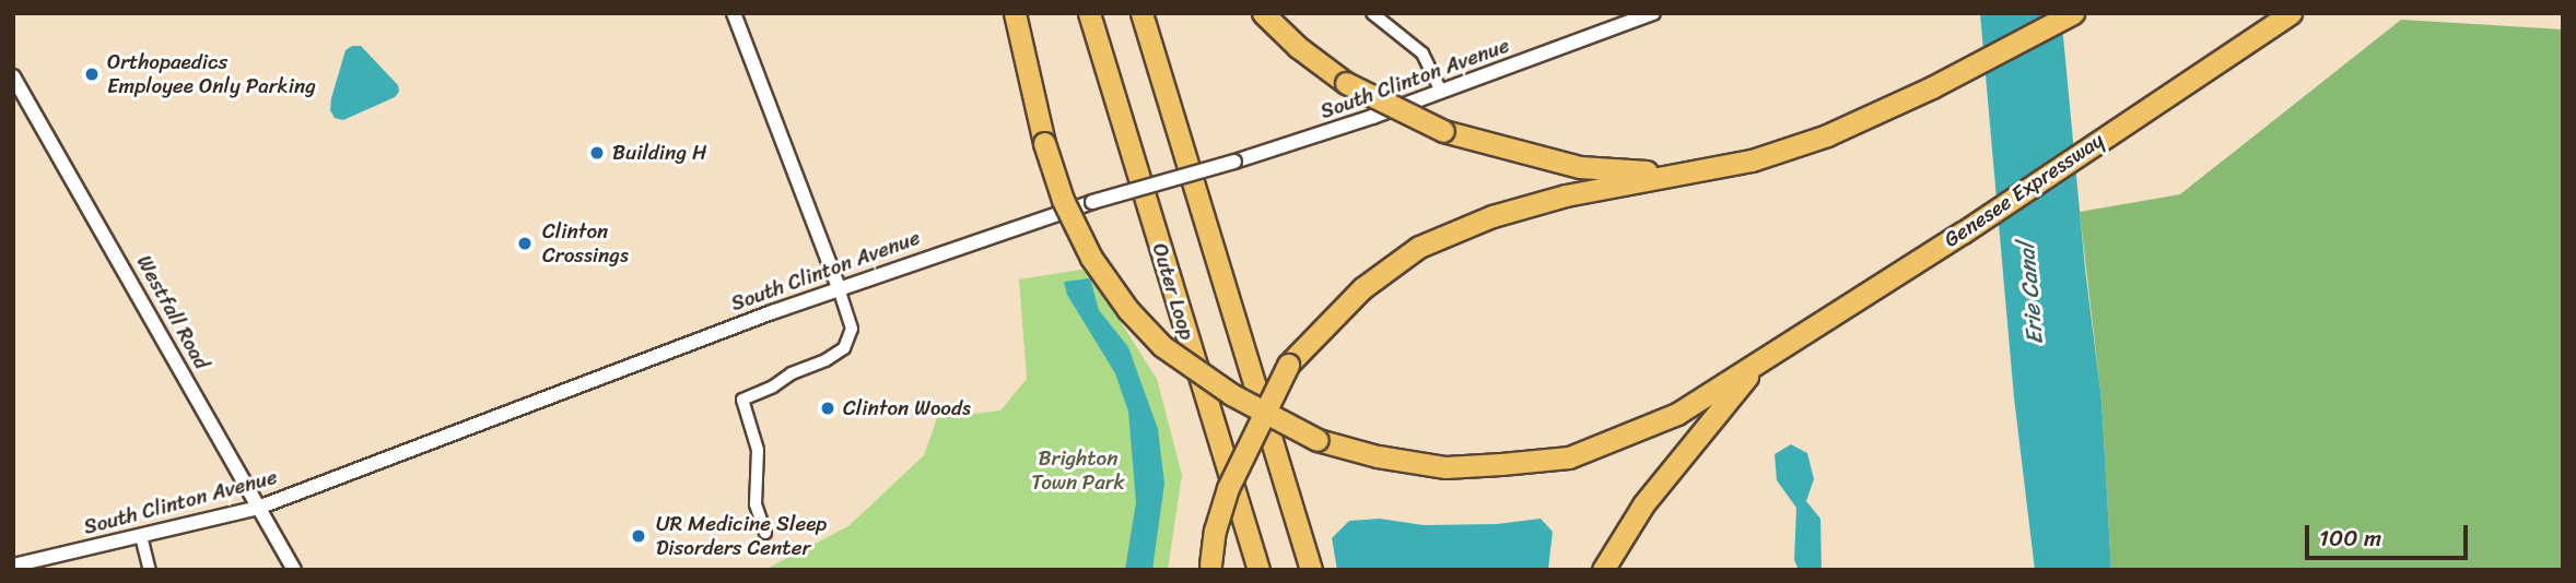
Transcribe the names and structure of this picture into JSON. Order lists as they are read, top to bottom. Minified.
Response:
{"streets":{"highway":["Genesee Expressway","Outer Loop"],"street":["South Clinton Avenue","Westfall Road"]},"crossings":[["South Clinton Avenue","Westfall Road"]],"water":["Erie Canal"],"parks":["Brighton Town Park"],"places":["Orthopaedics Employee Only Parking","Building H","Clinton Crossings","Clinton Woods","UR Medicine Sleep Disorders Center"],"scale_bar":"100 m"}
